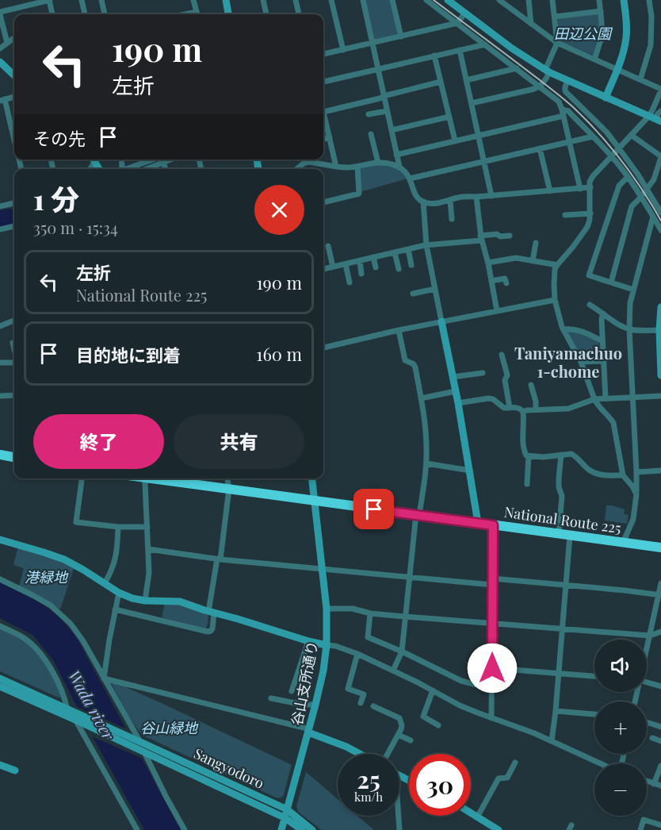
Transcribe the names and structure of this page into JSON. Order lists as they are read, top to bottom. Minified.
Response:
{"streets":{"highway":["National Route 225"],"street":["谷山支所通り","Sangyodoro"]},"crossings":[["National Route 225","谷山支所通り"],["谷山支所通り","Sangyodoro"]],"districts":["Taniyamachuo 1-chome"],"water":["Wada river"],"parks":["田辺公園","港緑地","谷山緑地"],"page":{"turn":["190 m","左折"],"then":"その先","heading":["1 分","350 m · 15:34"],"list":[{"name":"左折","note":"National Route 225","value":"190 m"},{"name":"目的地に到着","value":"160 m"}],"buttons":["終了","共有"],"map_buttons":["+","−"],"speed":"25 km/h","limit":"30"}}
